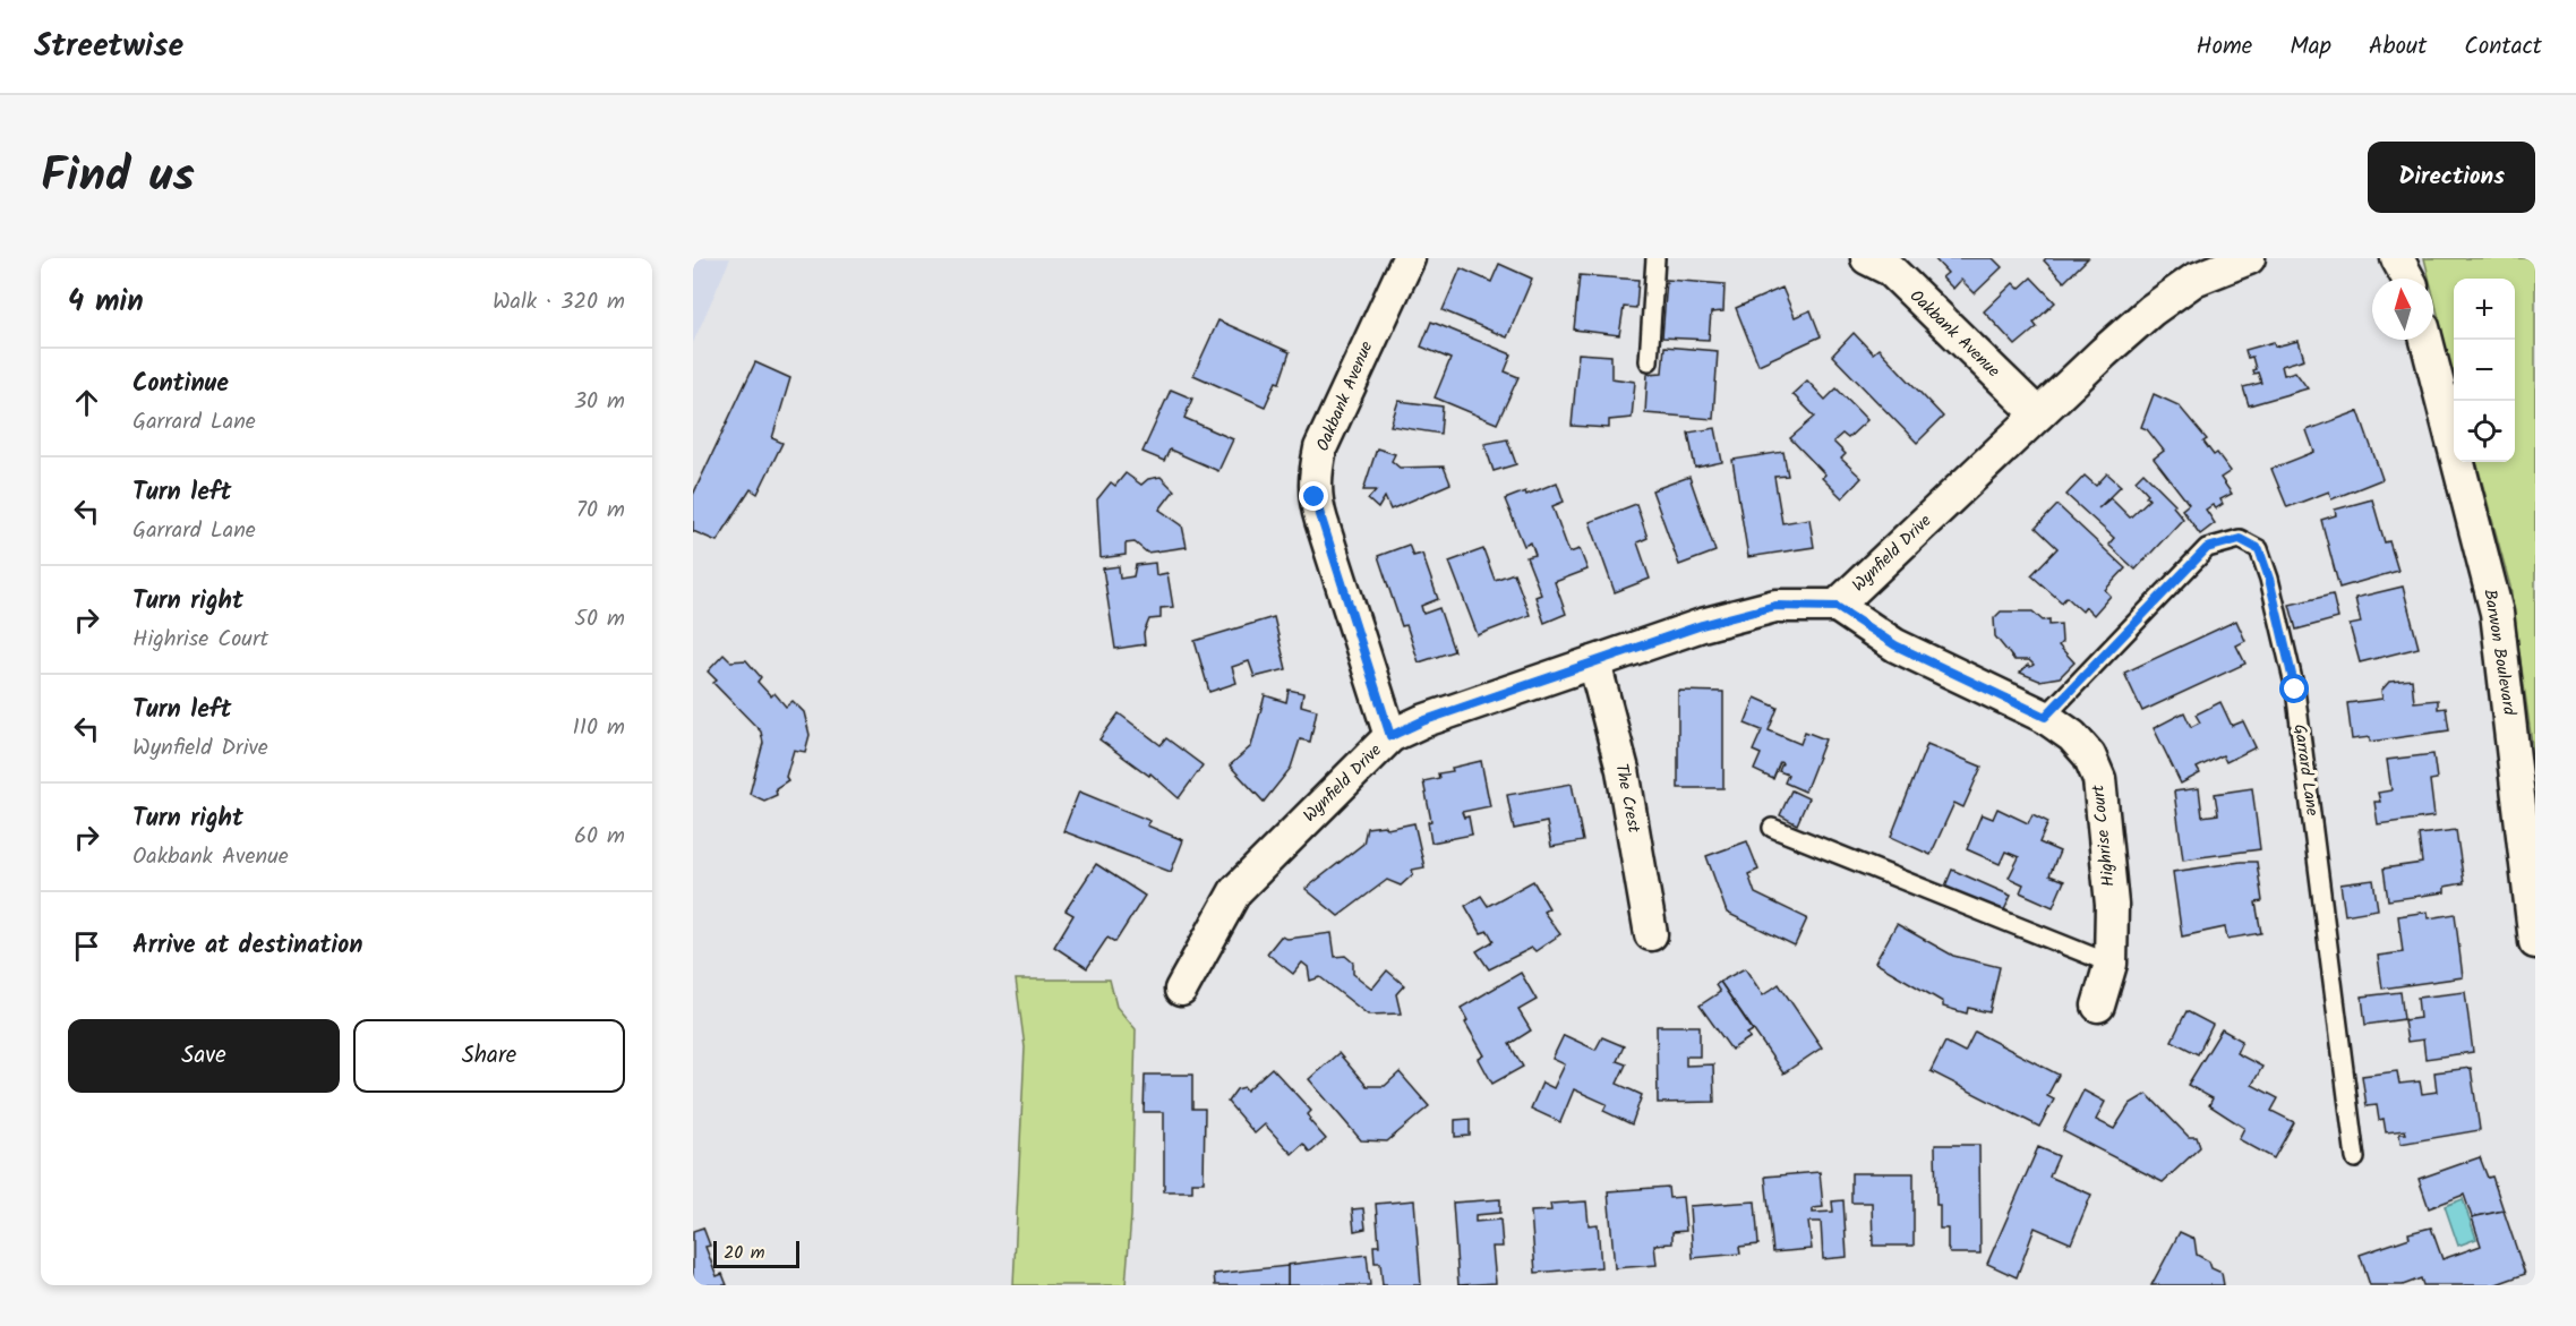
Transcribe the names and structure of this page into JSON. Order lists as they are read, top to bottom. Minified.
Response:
{"streets":{"street":["Oakbank Avenue","Wynfield Drive","Barwon Boulevard","The Crest","Highrise Court"],"lane":["Garrard Lane"]},"crossings":[["Oakbank Avenue","Wynfield Drive"],["Wynfield Drive","The Crest"],["Wynfield Drive","Highrise Court"],["Garrard Lane","Highrise Court"]],"scale_bar":"20 m","north":"top","page":{"header":"Streetwise","nav":["Home","Map","About","Contact"],"title":"Find us","buttons":["Directions",["Save","Share"]],"heading":["4 min","Walk · 320 m"],"map_buttons":["+","−"],"list":[["Continue","Garrard Lane","30 m"],["Turn left","Garrard Lane","70 m"],["Turn right","Highrise Court","50 m"],["Turn left","Wynfield Drive","110 m"],["Turn right","Oakbank Avenue","60 m"],"Arrive at destination"],"scale":"20 m"}}
